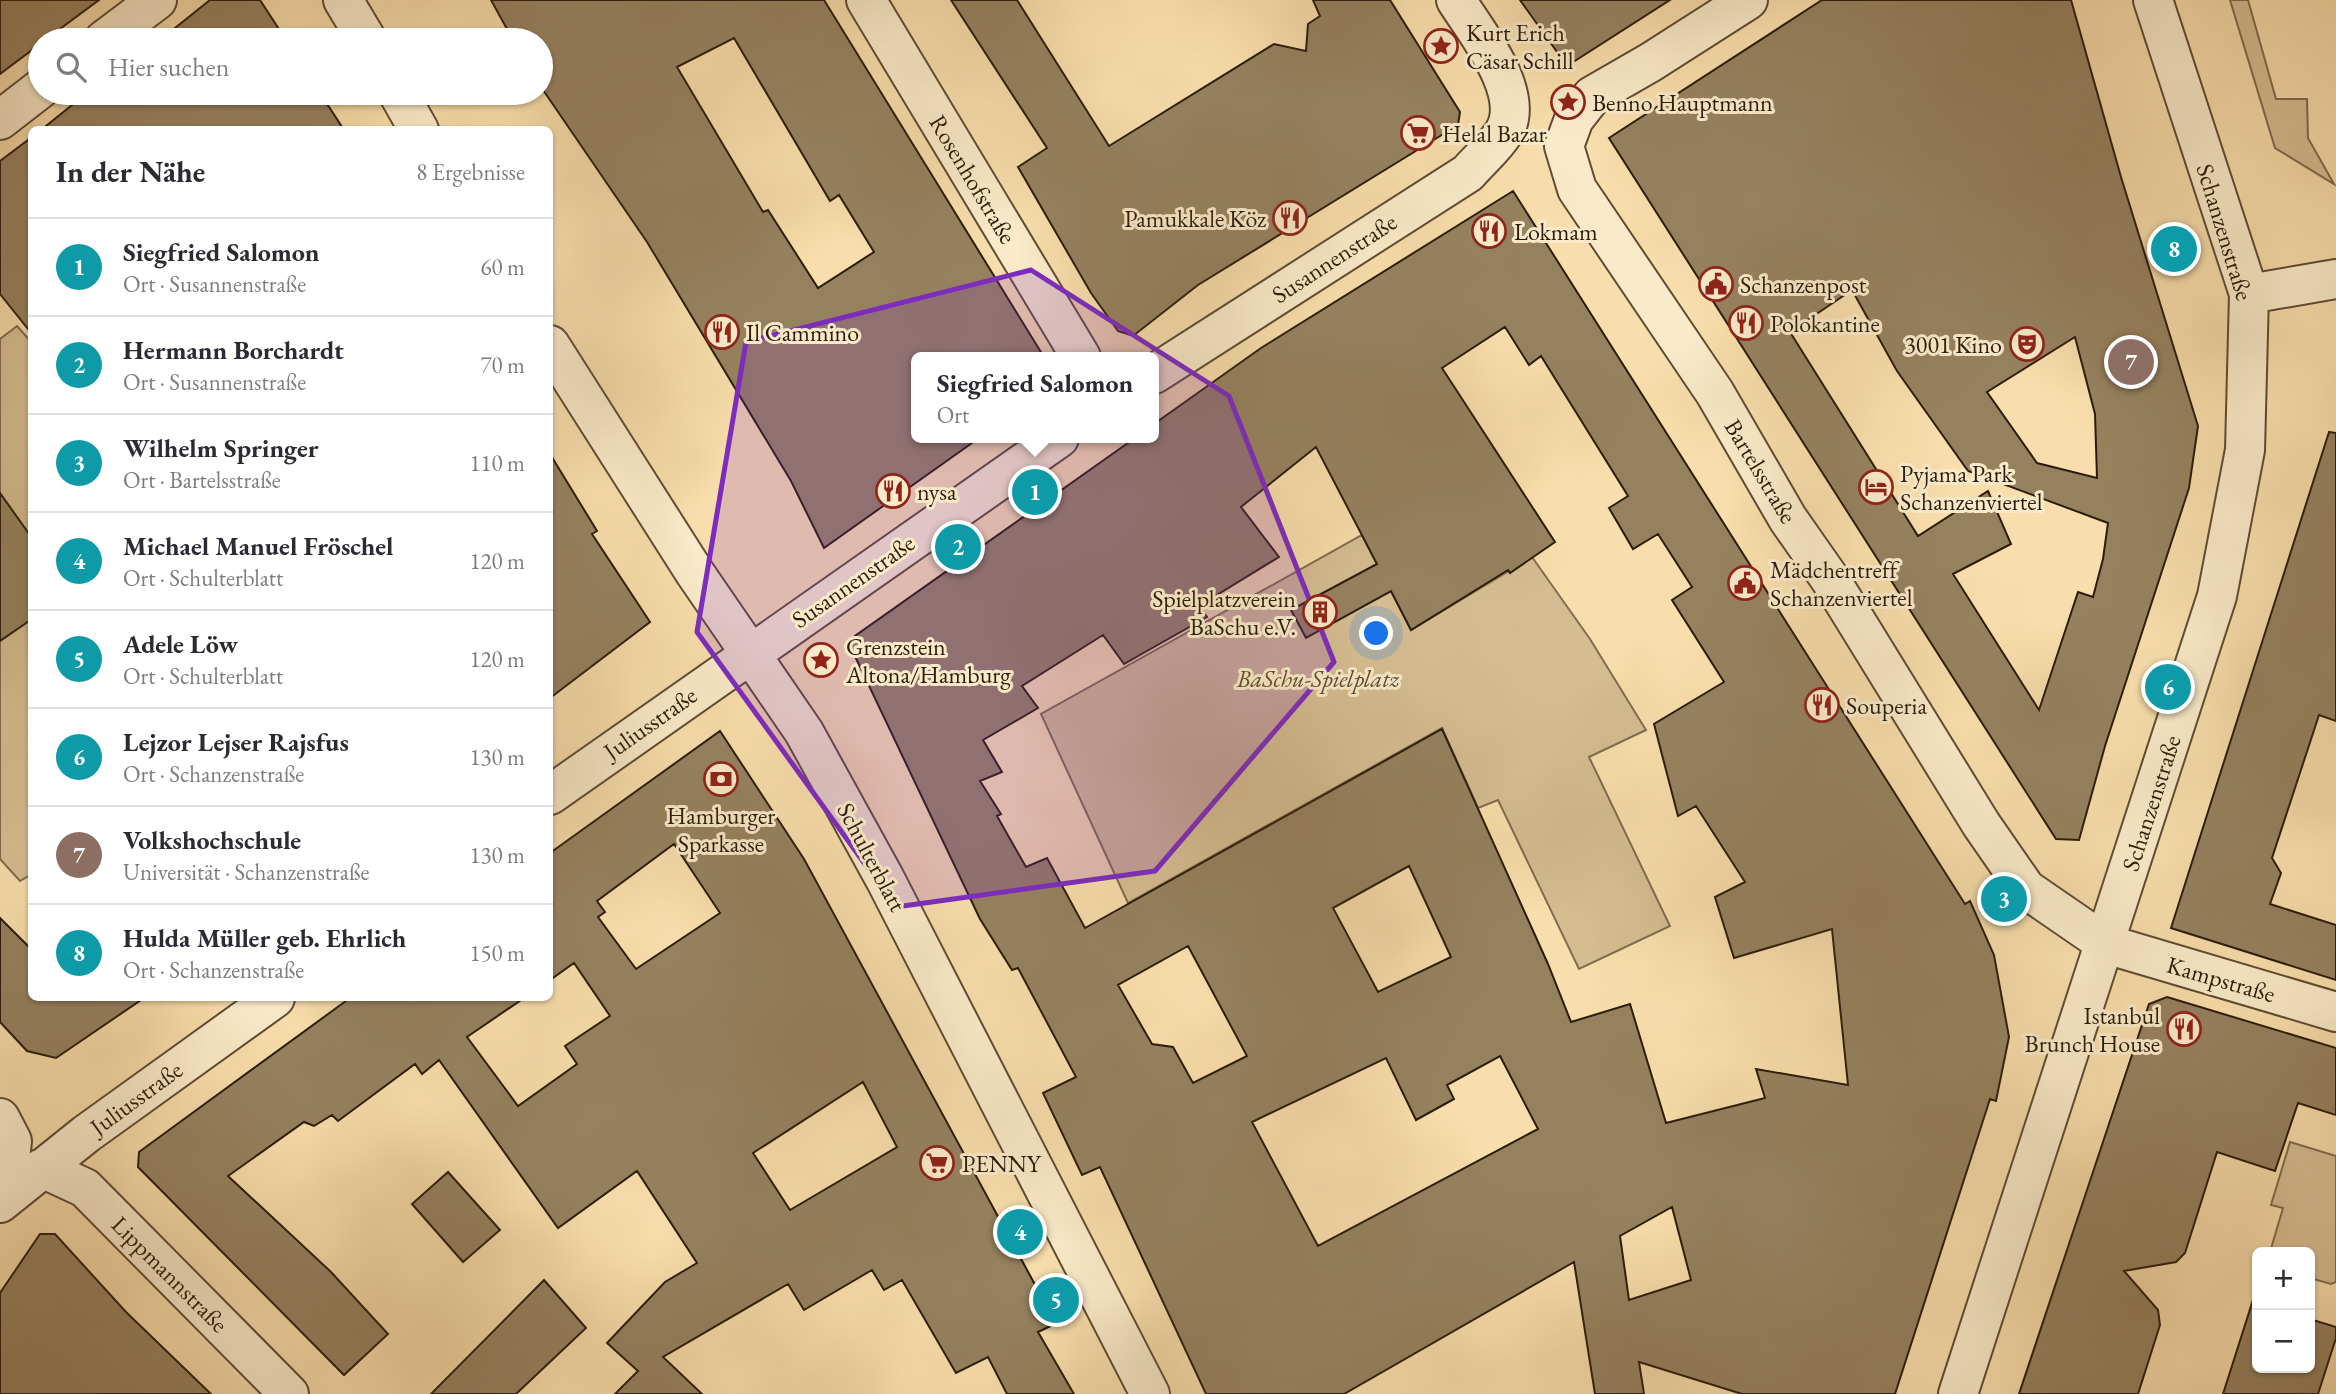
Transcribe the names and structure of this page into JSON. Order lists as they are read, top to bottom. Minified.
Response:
{"streets":{"street":["Rosenhofstraße","Schanzenstraße","Susannenstraße","Bartelsstraße","Juliusstraße","Schulterblatt","Kampstraße","Lippmannstraße"]},"crossings":[["Schanzenstraße","Bartelsstraße"],["Schanzenstraße","Kampstraße"],["Susannenstraße","Juliusstraße"],["Susannenstraße","Schulterblatt"],["Bartelsstraße","Kampstraße"],["Juliusstraße","Schulterblatt"],["Juliusstraße","Lippmannstraße"]],"parks":["BaSchu-Spielplatz"],"places":{"place":["Kurt Erich Cäsar Schill","Benno Hauptmann","Grenzstein Altona/Hamburg"],"supermarket":["Helal Bazar","PENNY"],"restaurant":["Pamukkale Köz","Lokmam","Polokantine","Il Cammino","nysa","Souperia","Istanbul Brunch House"],"public building":["Schanzenpost","Mädchentreff Schanzenviertel"],"theatre":["3001 Kino"],"hotel":["Pyjama Park Schanzenviertel"],"building":["Spielplatzverein BaSchu e.V."],"bank":["Hamburger Sparkasse"]},"page":{"search":"Hier suchen","heading":["In der Nähe","8 Ergebnisse"],"list":[{"mark":"1","name":"Siegfried Salomon","note":"Ort · Susannenstraße","value":"60 m"},{"mark":"2","name":"Hermann Borchardt","note":"Ort · Susannenstraße","value":"70 m"},{"mark":"3","name":"Wilhelm Springer","note":"Ort · Bartelsstraße","value":"110 m"},{"mark":"4","name":"Michael Manuel Fröschel","note":"Ort · Schulterblatt","value":"120 m"},{"mark":"5","name":"Adele Löw","note":"Ort · Schulterblatt","value":"120 m"},{"mark":"6","name":"Lejzor Lejser Rajsfus","note":"Ort · Schanzenstraße","value":"130 m"},{"mark":"7","name":"Volkshochschule","note":"Universität · Schanzenstraße","value":"130 m"},{"mark":"8","name":"Hulda Müller geb. Ehrlich","note":"Ort · Schanzenstraße","value":"150 m"}],"pins":["8","7","1","2","6","3","4","5"],"popup":["Siegfried Salomon","Ort"],"map_buttons":["+","−"]}}
